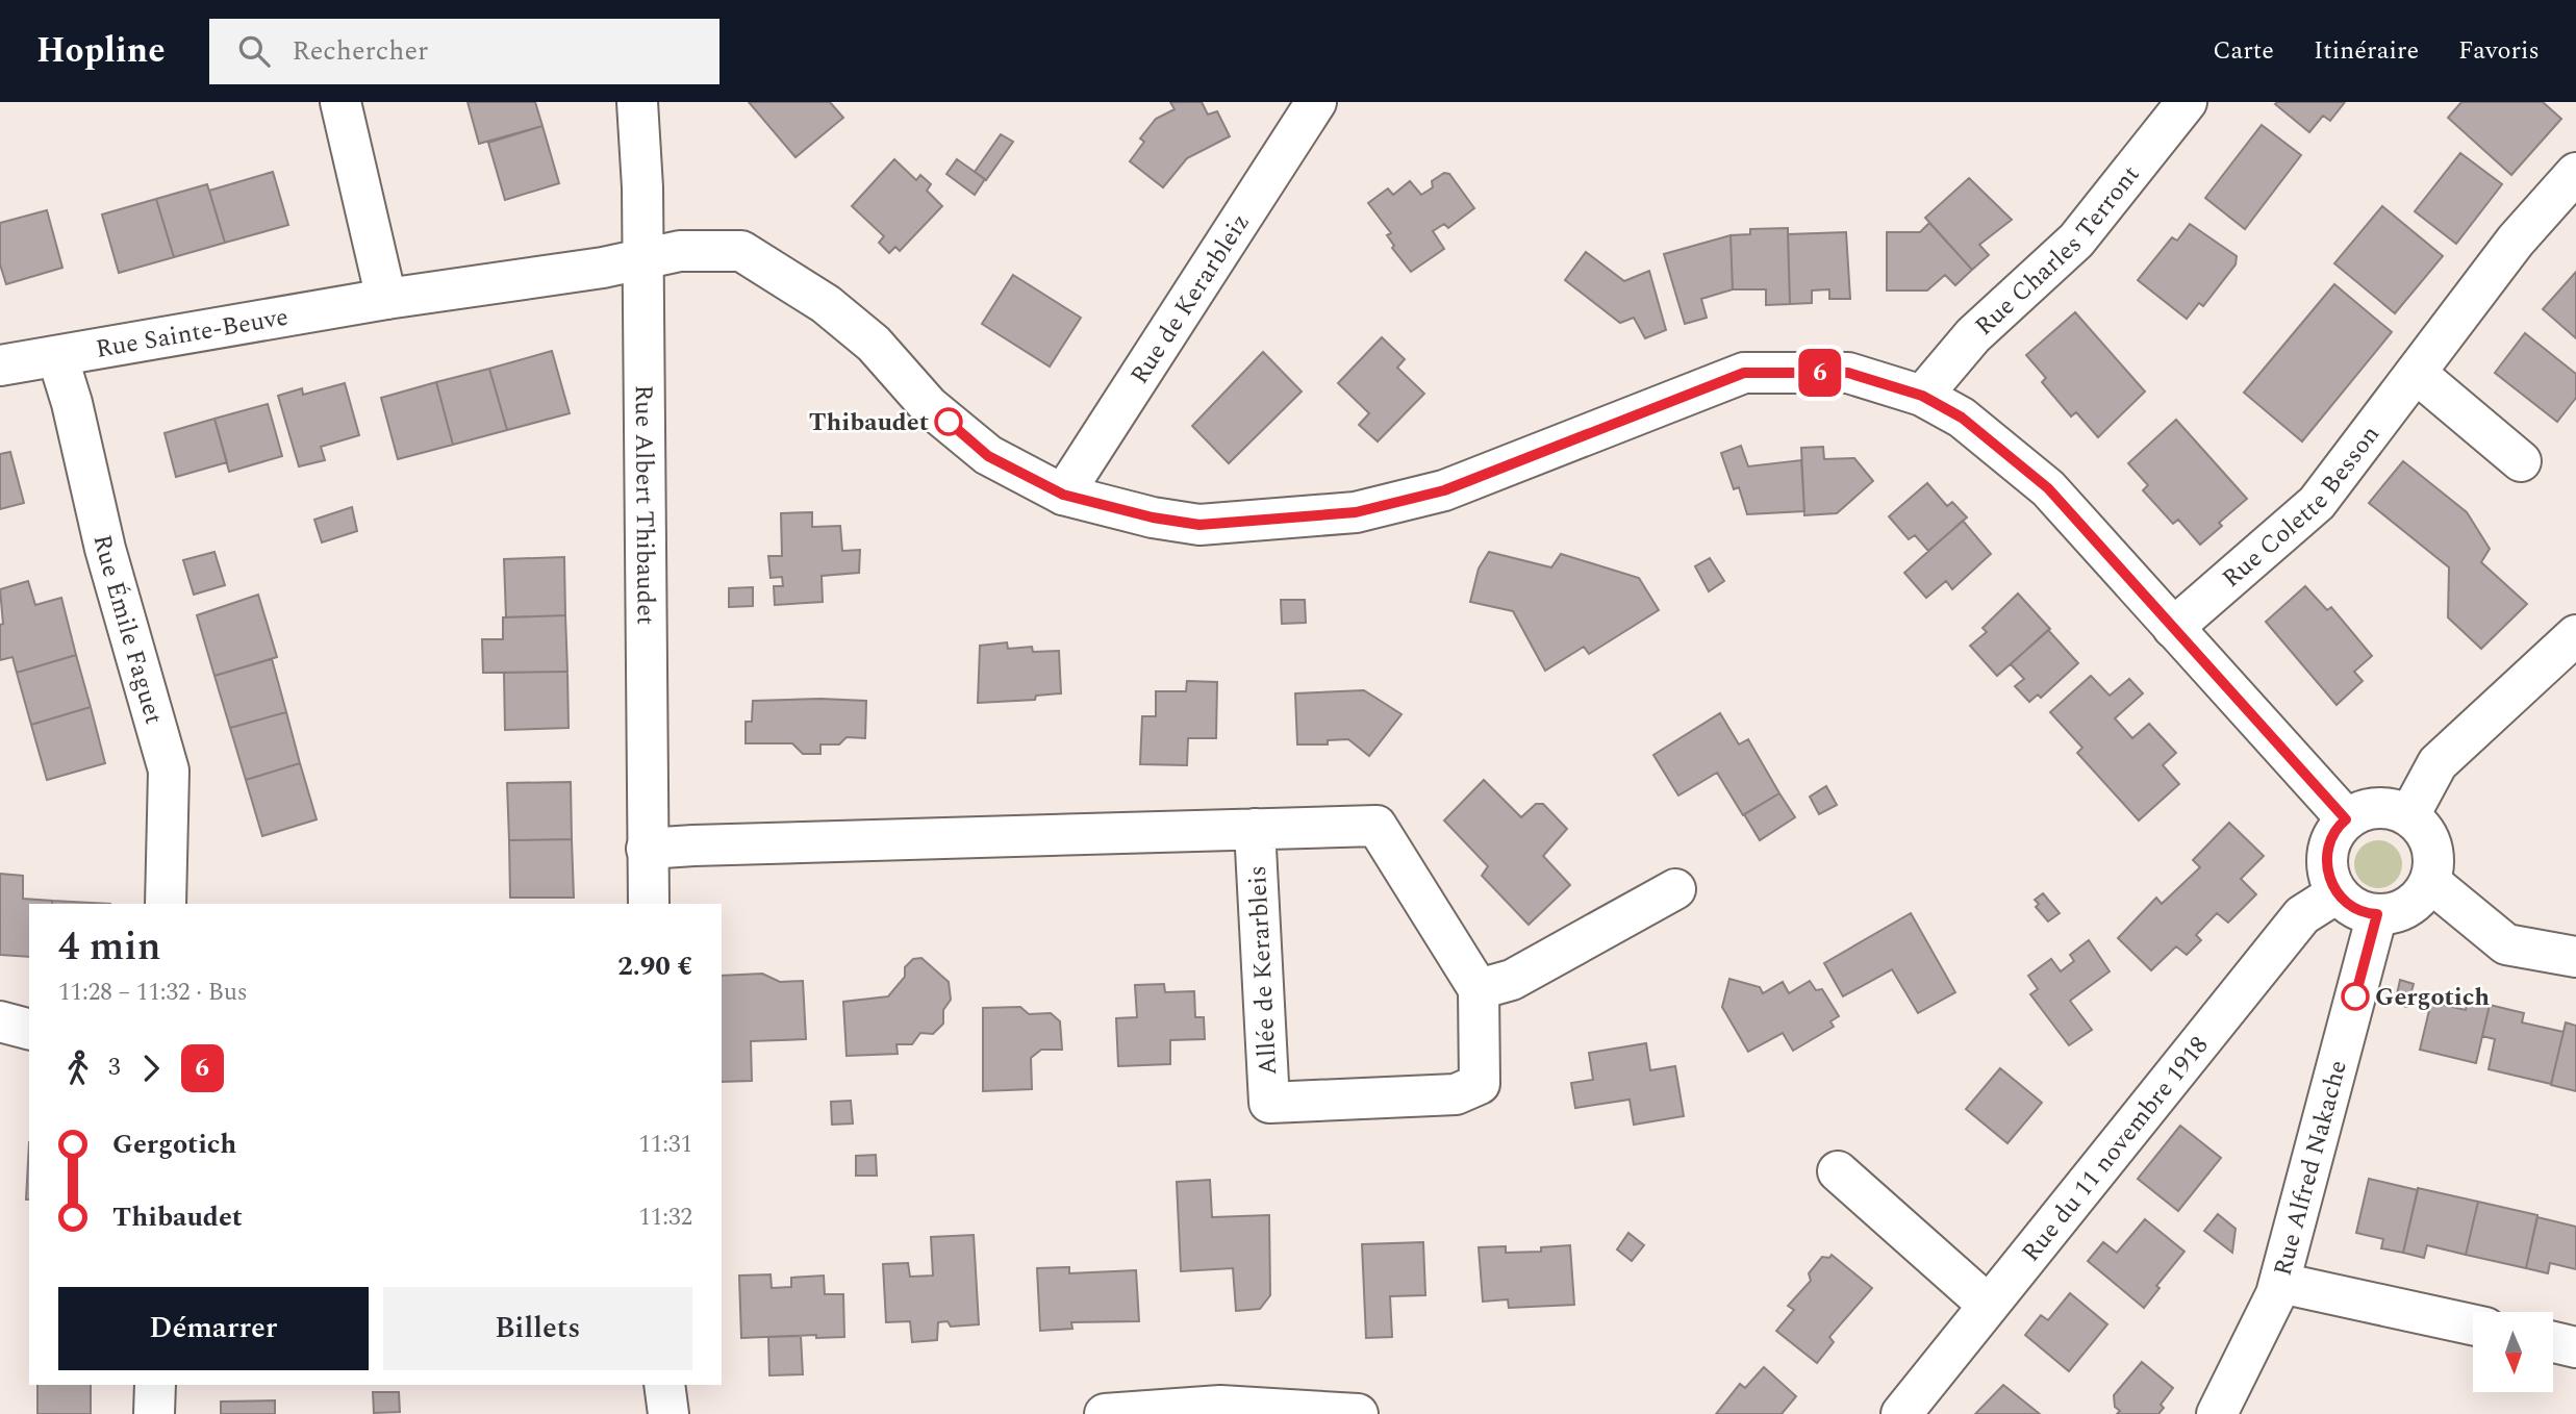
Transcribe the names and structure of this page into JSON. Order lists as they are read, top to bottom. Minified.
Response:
{"streets":{"street":["Rue Charles Terront","Rue de Kerarbleiz","Rue Sainte-Beuve","Rue Albert Thibaudet","Rue Colette Besson","Rue Émile Faguet","Allée de Kerarbleis","Rue du 11 novembre 1918","Rue Alfred Nakache"]},"crossings":[["Rue Charles Terront","Rue Sainte-Beuve"],["Rue de Kerarbleiz","Rue Sainte-Beuve"],["Rue Sainte-Beuve","Rue Albert Thibaudet"],["Rue Sainte-Beuve","Rue Colette Besson"],["Rue Sainte-Beuve","Rue Émile Faguet"],["Rue Sainte-Beuve","Rue du 11 novembre 1918"],["Rue Sainte-Beuve","Rue Alfred Nakache"],["Rue Albert Thibaudet","Allée de Kerarbleis"],["Rue du 11 novembre 1918","Rue Alfred Nakache"]],"places":["Thibaudet","Gergotich"],"lines":["bus line 6"],"north":"bottom","page":{"header":"Hopline","search":"Rechercher","nav":["Carte","Itinéraire","Favoris"],"on_map":"6","heading":["4 min","11:28 – 11:32 · Bus","2.90 €"],"legs":["3","6"],"list":[{"name":"Gergotich","value":"11:31"},{"name":"Thibaudet","value":"11:32"}],"buttons":["Démarrer","Billets"]}}
